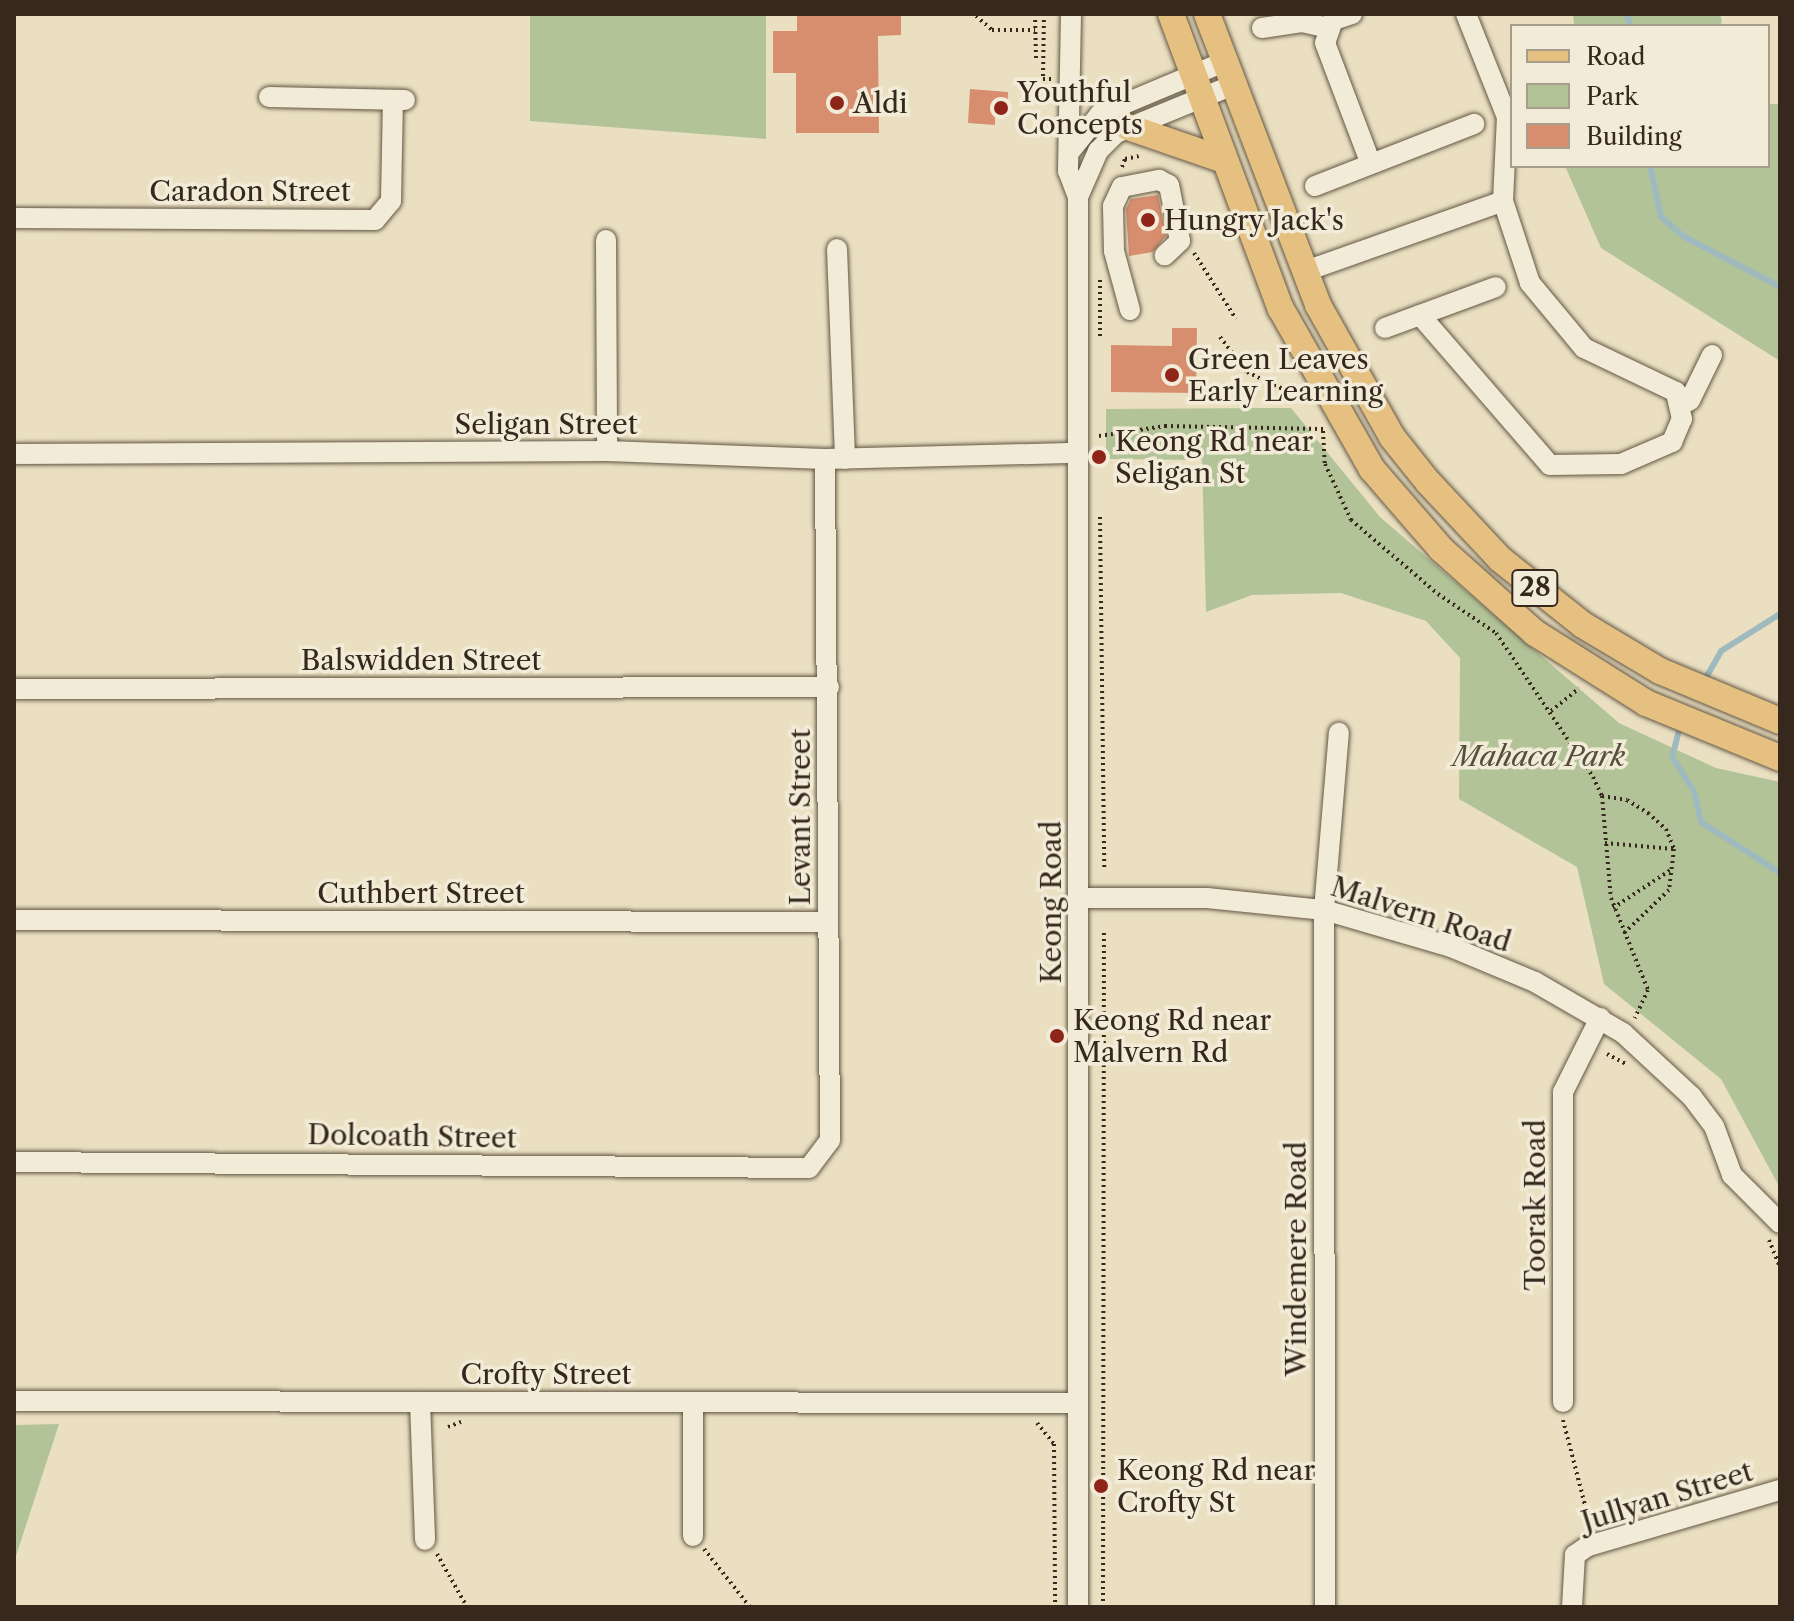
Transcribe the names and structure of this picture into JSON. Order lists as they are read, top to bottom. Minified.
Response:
{"streets":{"main road":["28"],"street":["Caradon Street","Seligan Street","Balswidden Street","Levant Street","Cuthbert Street","Keong Road","Malvern Road","Dolcoath Street","Toorak Road","Windemere Road","Crofty Street","Jullyan Street"]},"crossings":[["Seligan Street","Levant Street"],["Seligan Street","Keong Road"],["Balswidden Street","Levant Street"],["Levant Street","Cuthbert Street"],["Levant Street","Dolcoath Street"],["Keong Road","Malvern Road"],["Keong Road","Crofty Street"],["Malvern Road","Toorak Road"],["Malvern Road","Windemere Road"]],"parks":["Mahaca Park"],"places":["Aldi","Youthful Concepts","Hungry Jack's","Green Leaves Early Learning","Keong Rd near Seligan St","Keong Rd near Malvern Rd","Keong Rd near Crofty St"],"legend":["Road","Park","Building"]}
